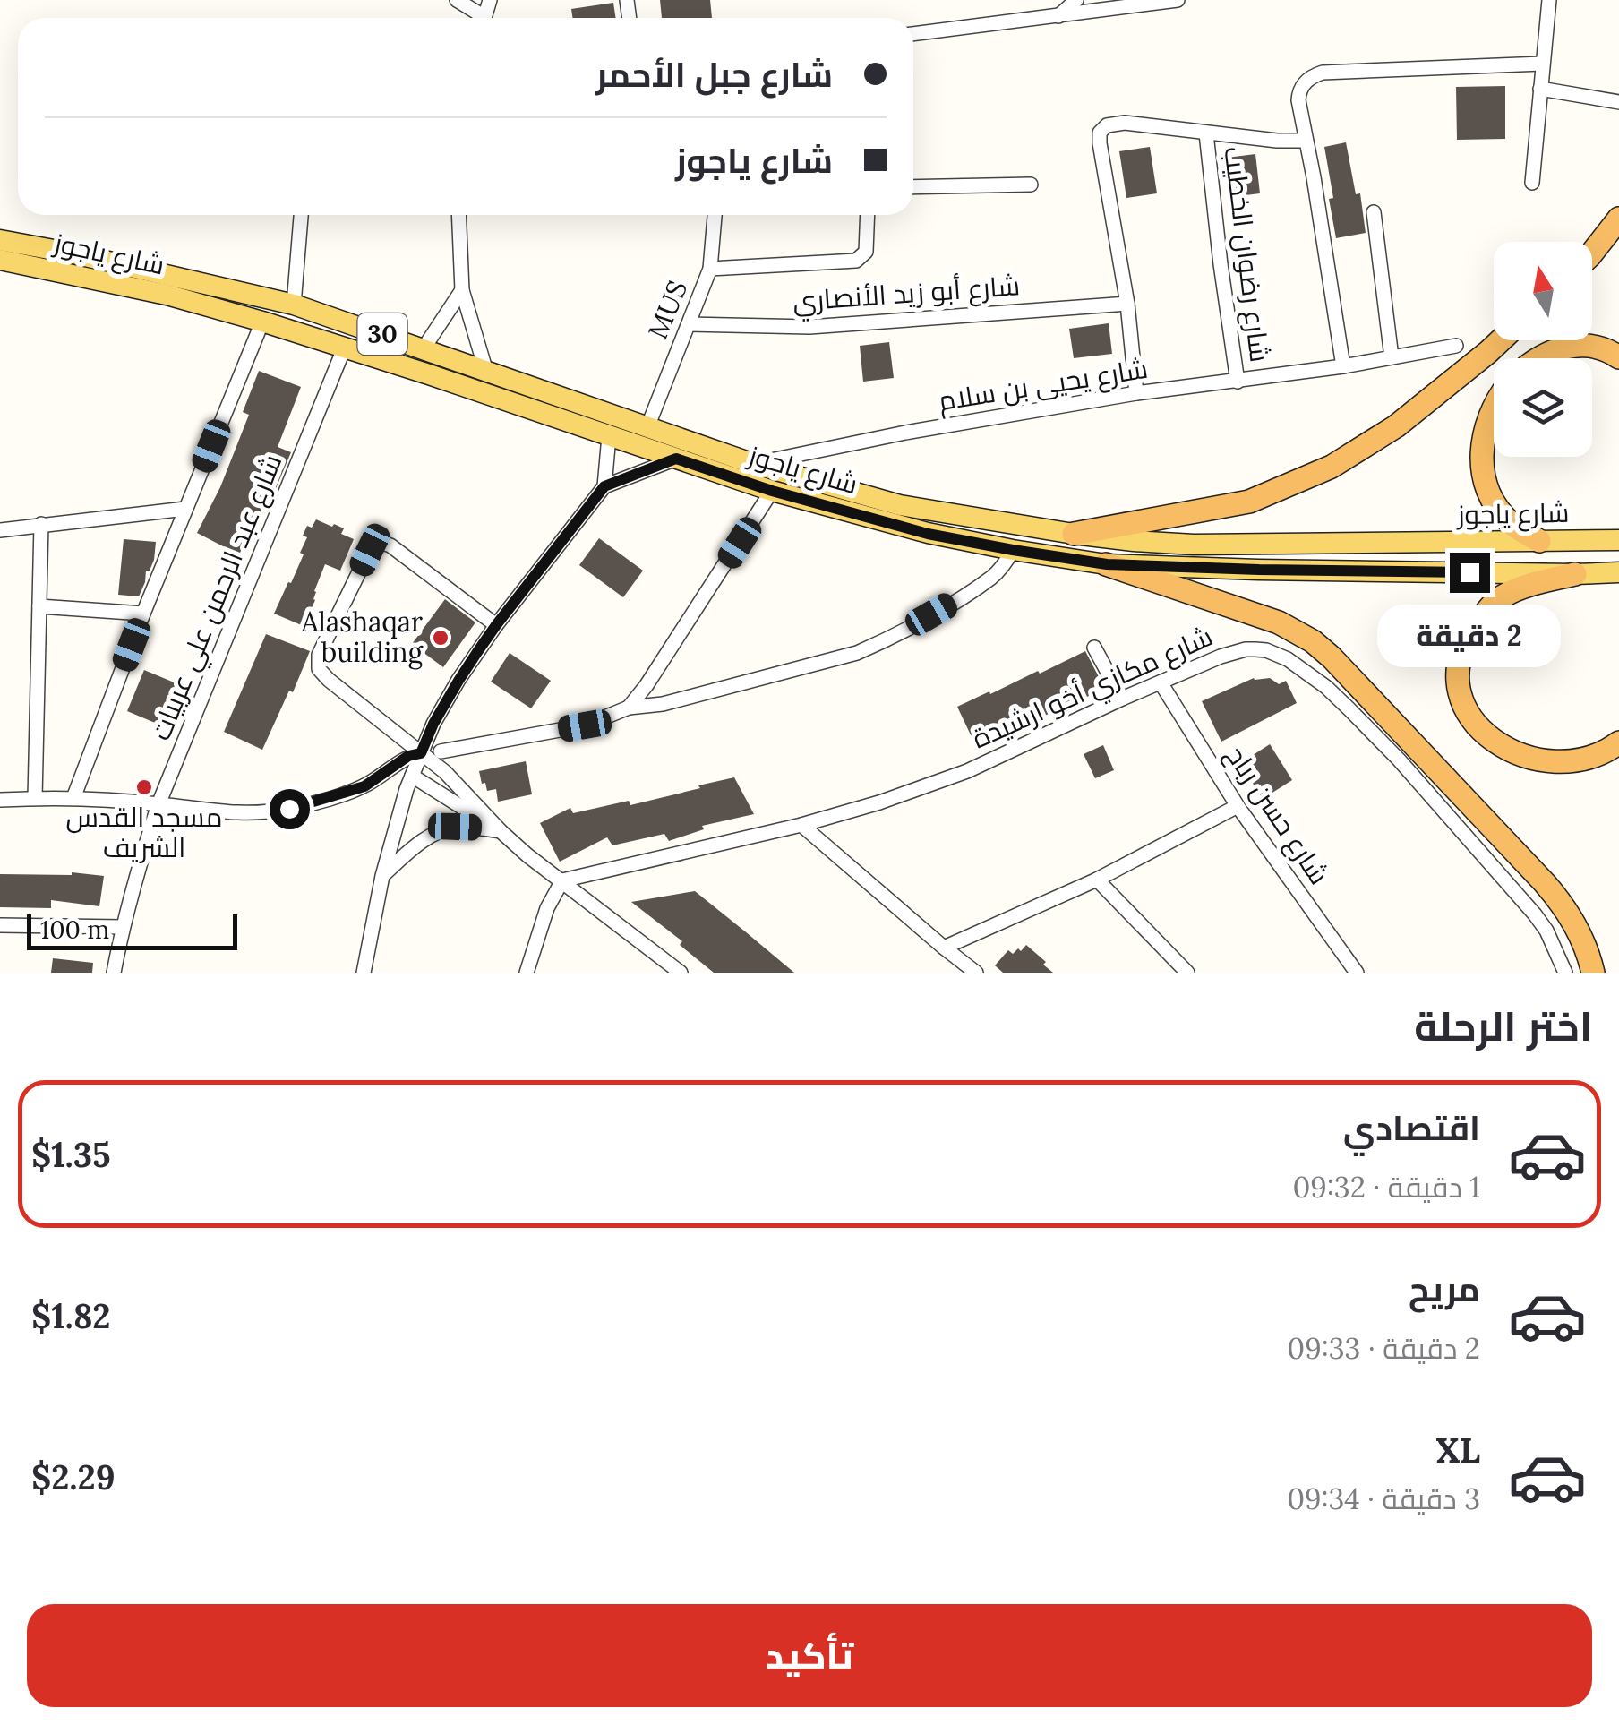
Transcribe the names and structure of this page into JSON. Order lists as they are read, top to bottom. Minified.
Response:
{"streets":{"main road":["شارع ياجوز","30"],"street":["شارع رضوان الخطيب","شارع أبو زيد الأنصاري","MUS","شارع يحيى بن سلام","شارع عبد الرحمن علي عربيات","شارع مكازي أخو ارشيدة","شارع حسن رباح"]},"crossings":[["شارع ياجوز","MUS"],["شارع ياجوز","شارع يحيى بن سلام"],["شارع ياجوز","شارع عبد الرحمن علي عربيات"],["شارع رضوان الخطيب","شارع يحيى بن سلام"],["شارع أبو زيد الأنصاري","MUS"],["شارع مكازي أخو ارشيدة","شارع حسن رباح"]],"places":["Alashaqar building","مسجد القدس الشريف"],"scale_bar":"100 m","north":"top","page":{"banner":["شارع جبل الأحمر","شارع ياجوز"],"bubble":"2 دقيقة","scale":"100 m","heading":"اختر الرحلة","list":[{"name":"اقتصادي","note":"1 دقيقة · 09:32","value":"$1.35"},{"name":"مريح","note":"2 دقيقة · 09:33","value":"$1.82"},{"name":"XL","note":"3 دقيقة · 09:34","value":"$2.29"}],"buttons":"تأكيد"}}
